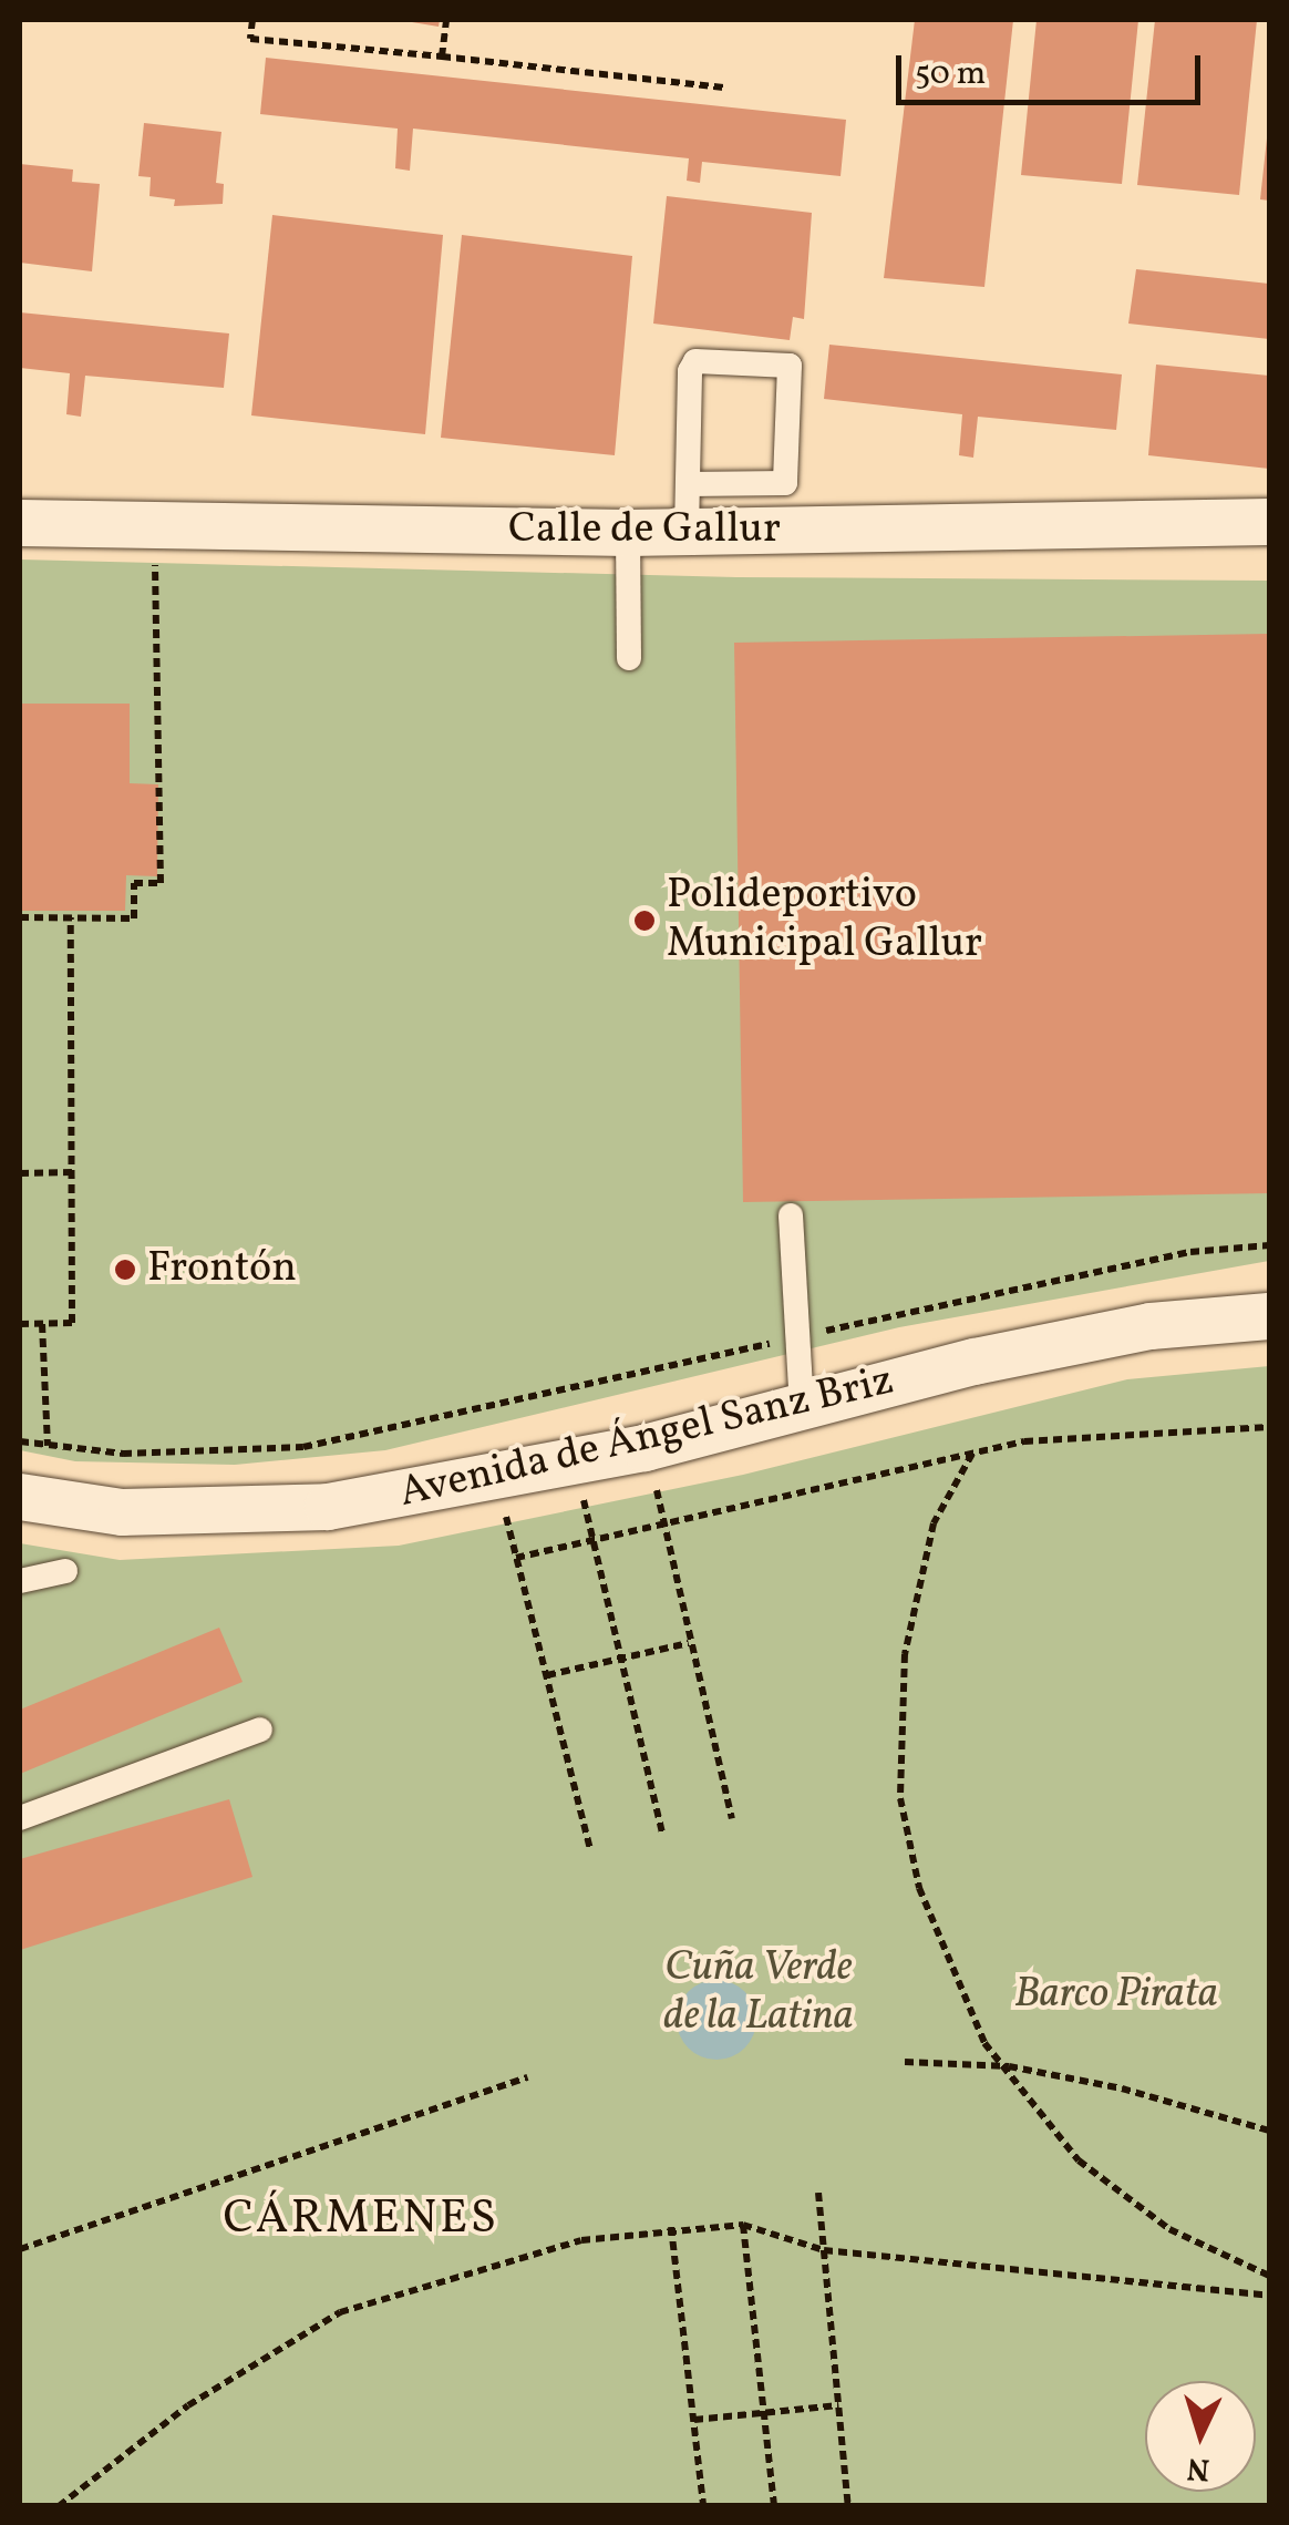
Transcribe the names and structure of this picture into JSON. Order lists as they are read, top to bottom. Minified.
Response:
{"streets":{"street":["Calle de Gallur","Avenida de Ángel Sanz Briz"]},"districts":["CÁRMENES"],"parks":["Cuña Verde de la Latina","Barco Pirata"],"places":["Polideportivo Municipal Gallur","Frontón"],"scale_bar":"50 m","north":"bottom"}
